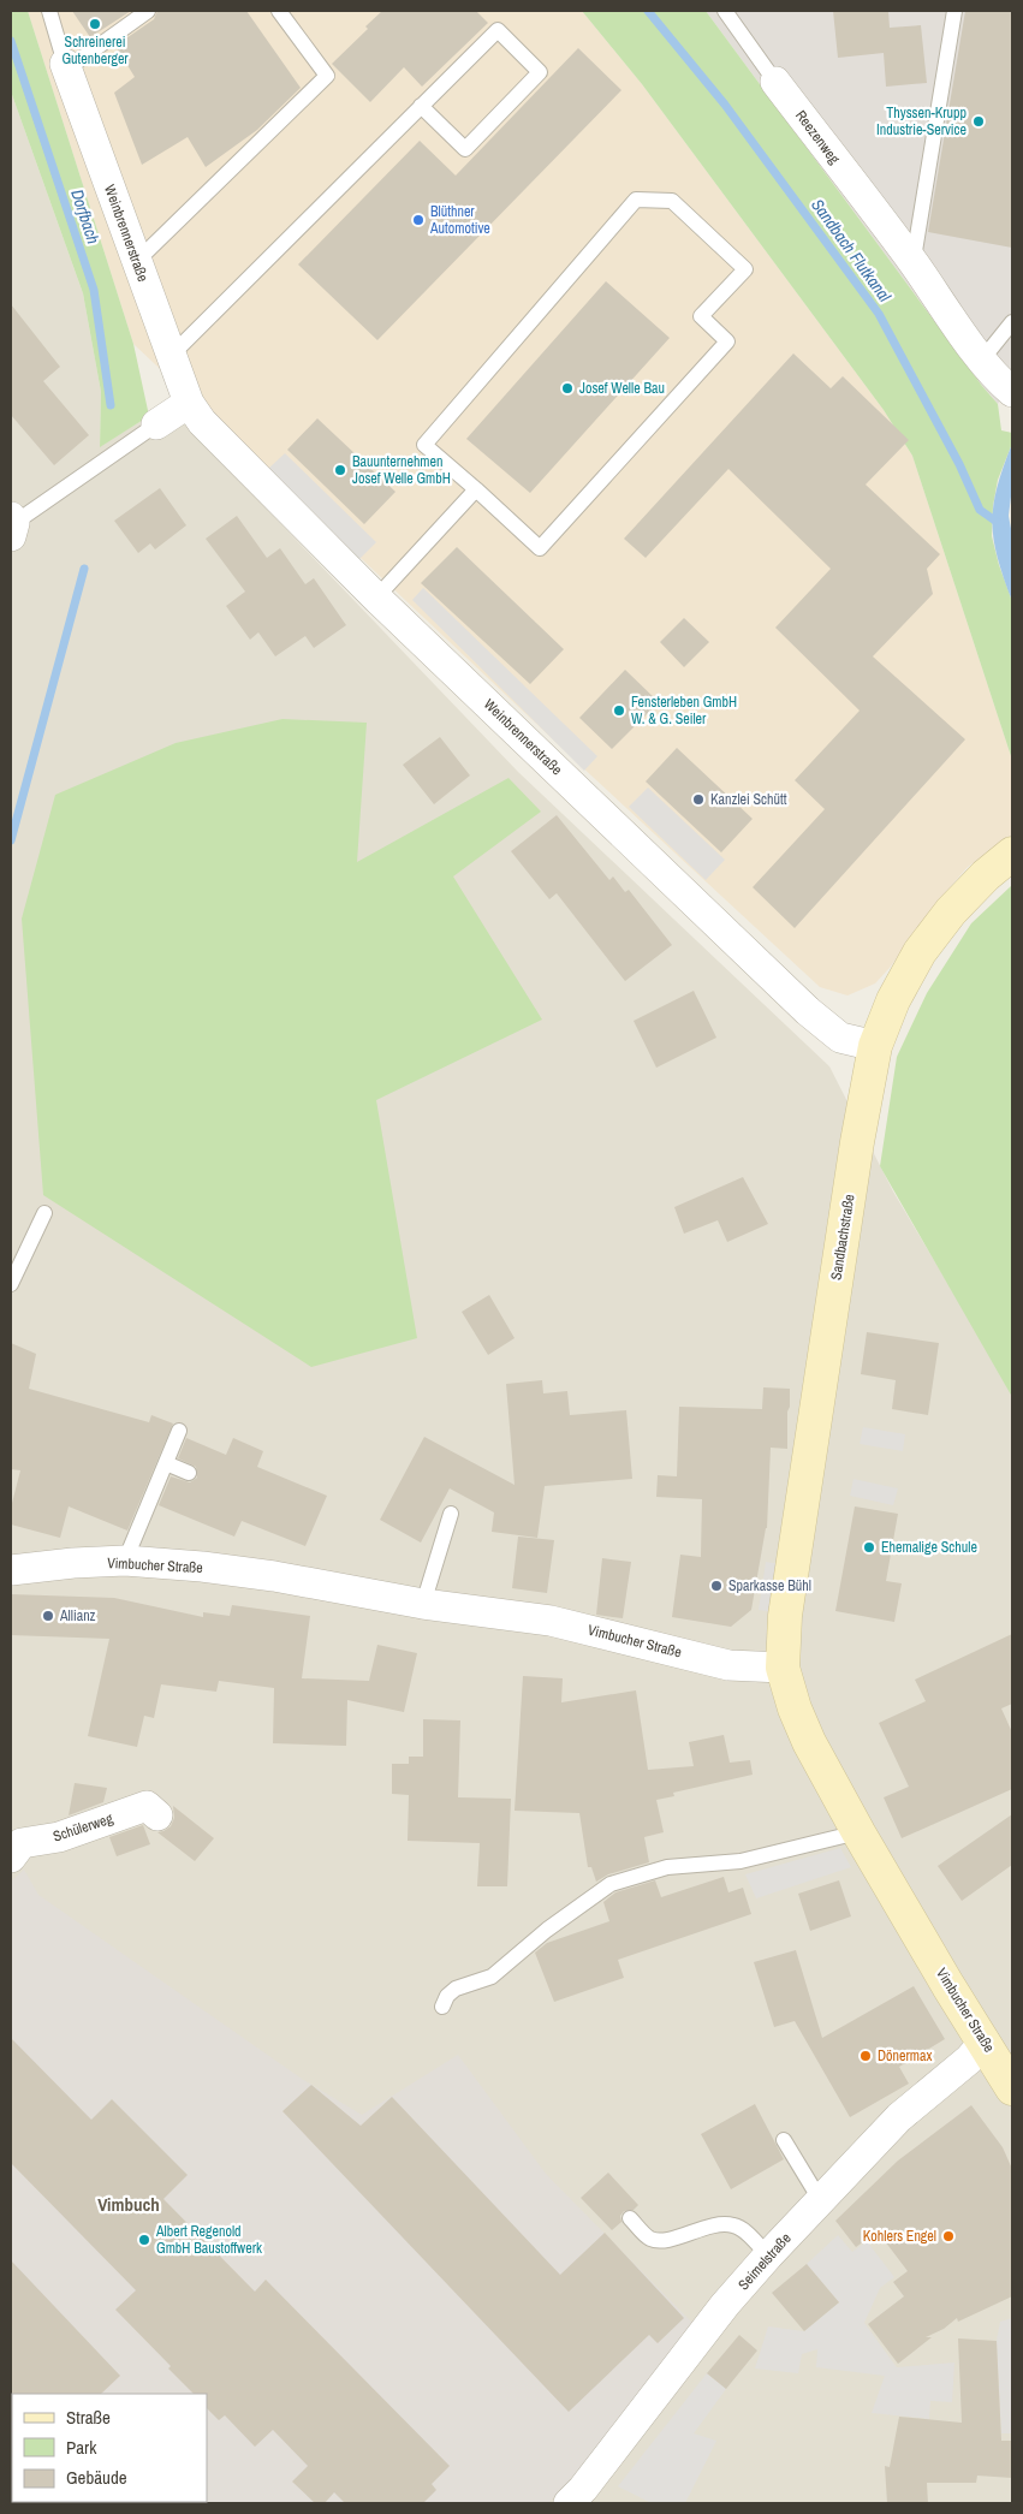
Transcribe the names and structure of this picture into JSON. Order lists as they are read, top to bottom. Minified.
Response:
{"streets":{"street":["Reezenweg","Weinbrennerstraße","Sandbachstraße","Vimbucher Straße","Schülerweg","Seimelstraße"]},"crossings":[["Weinbrennerstraße","Sandbachstraße"],["Sandbachstraße","Vimbucher Straße"],["Vimbucher Straße","Seimelstraße"]],"districts":["Vimbuch"],"water":["Dorfbach","Sandbach Flutkanal"],"places":["Schreinerei Gutenberger","Thyssen-Krupp Industrie-Service","Blüthner Automotive","Josef Welle Bau","Bauunternehmen Josef Welle GmbH","Fensterleben GmbH W. & G. Seiler","Kanzlei Schütt","Ehemalige Schule","Sparkasse Bühl","Allianz","Dönermax","Kohlers Engel","Albert Regenold GmbH Baustoffwerk"],"legend":["Straße","Park","Gebäude"]}
